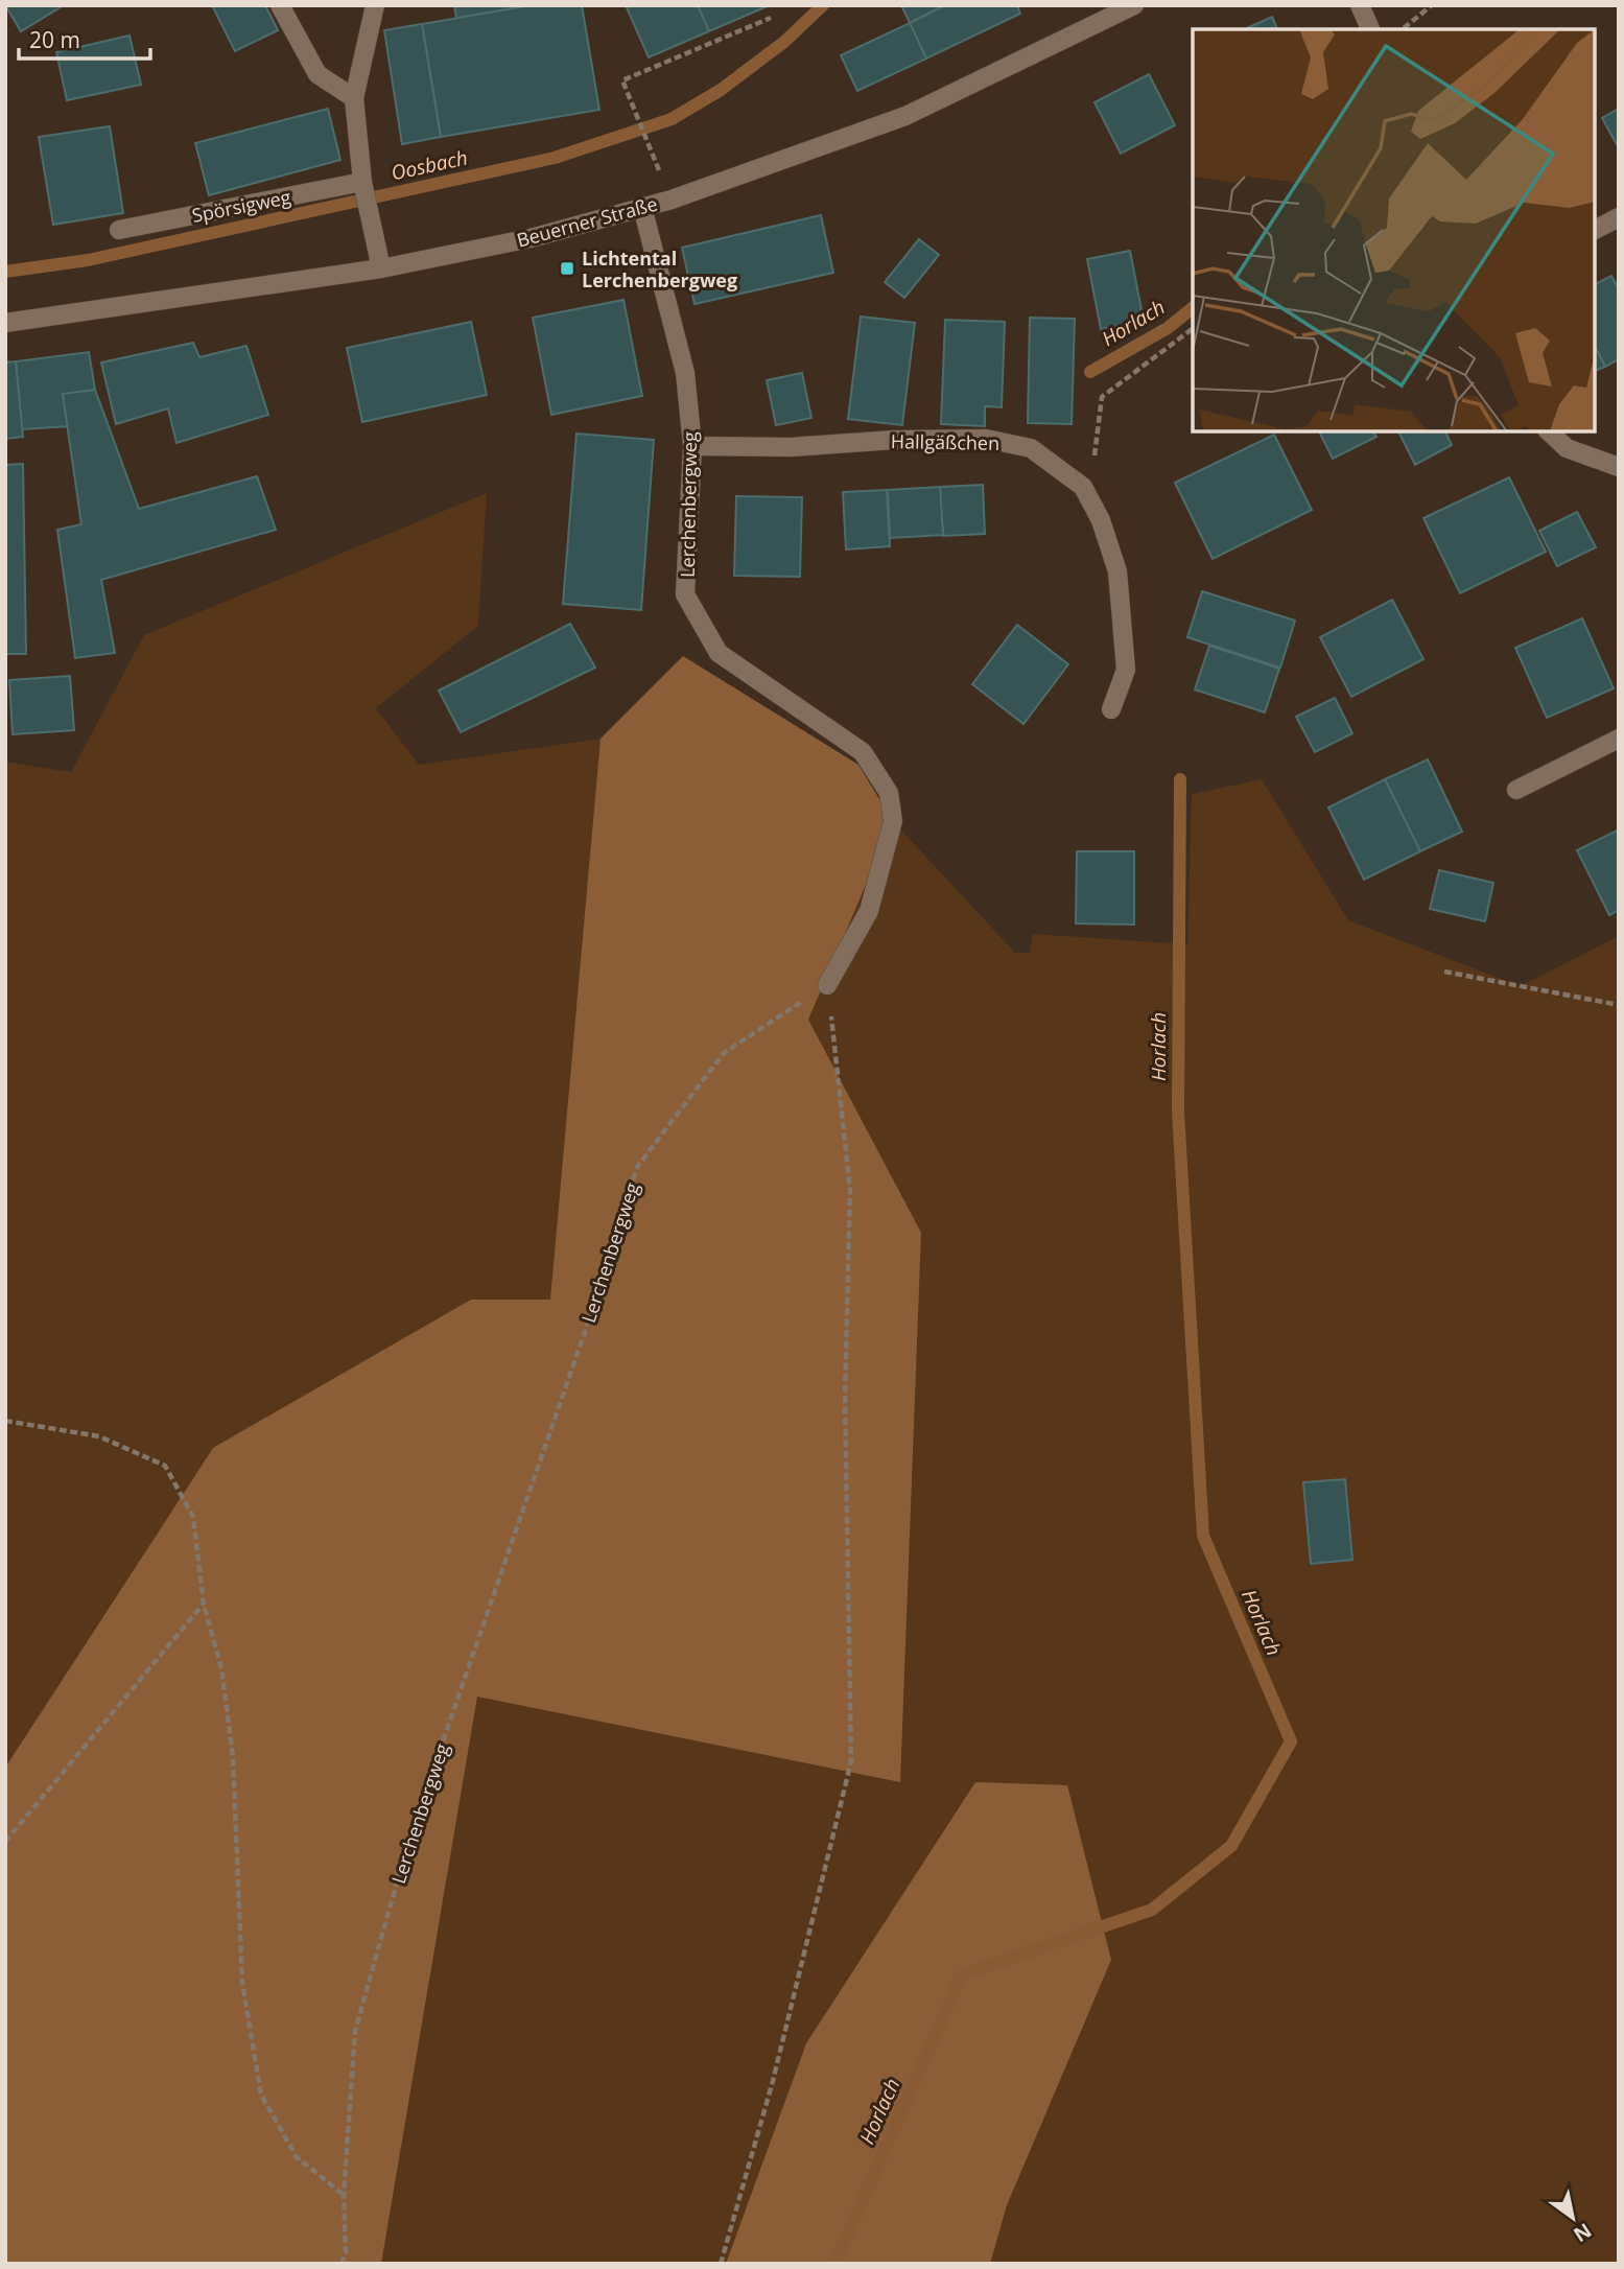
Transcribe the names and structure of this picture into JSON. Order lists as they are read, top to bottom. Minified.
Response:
{"streets":{"street":["Spörsigweg","Beuerner Straße","Hallgäßchen","Lerchenbergweg"]},"crossings":[["Beuerner Straße","Lerchenbergweg"],["Hallgäßchen","Lerchenbergweg"]],"water":["Oosbach","Horlach"],"places":{"transit":["Lichtental Lerchenbergweg"]},"scale_bar":"20 m","north":"bottom right"}
